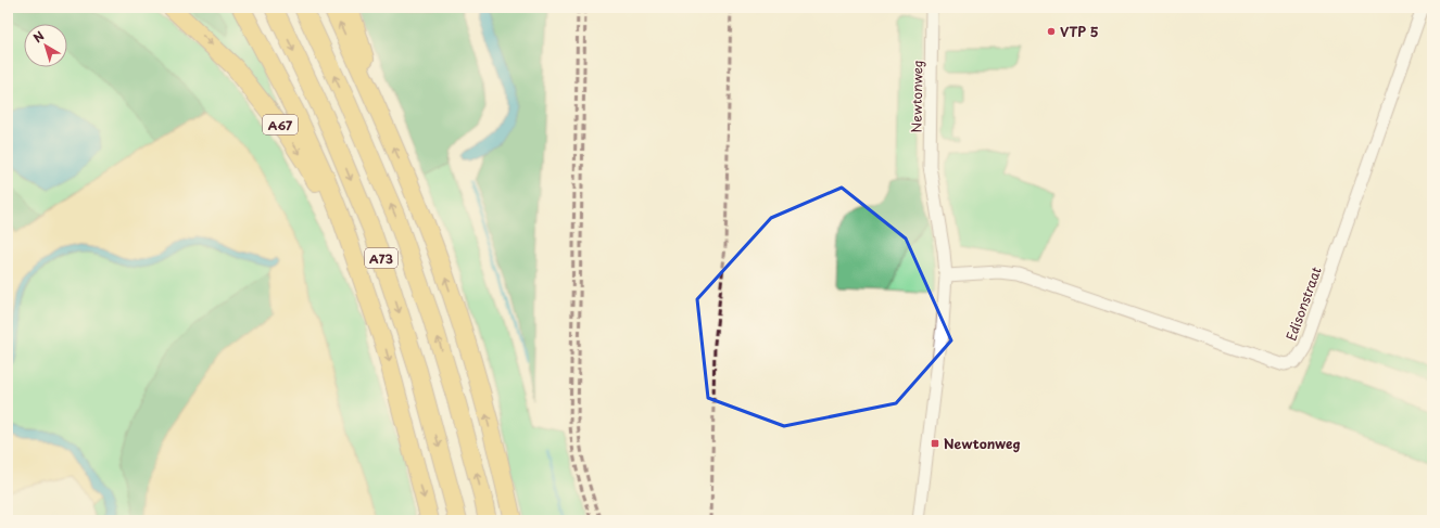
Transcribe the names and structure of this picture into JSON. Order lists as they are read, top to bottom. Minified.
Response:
{"streets":{"highway":["A67","A73"],"street":["Newtonweg","Edisonstraat"]},"crossings":[["Newtonweg","Edisonstraat"],["A67","A73"]],"places":{"other":["VTP 5"],"transit":["Newtonweg"]},"north":"top left"}
